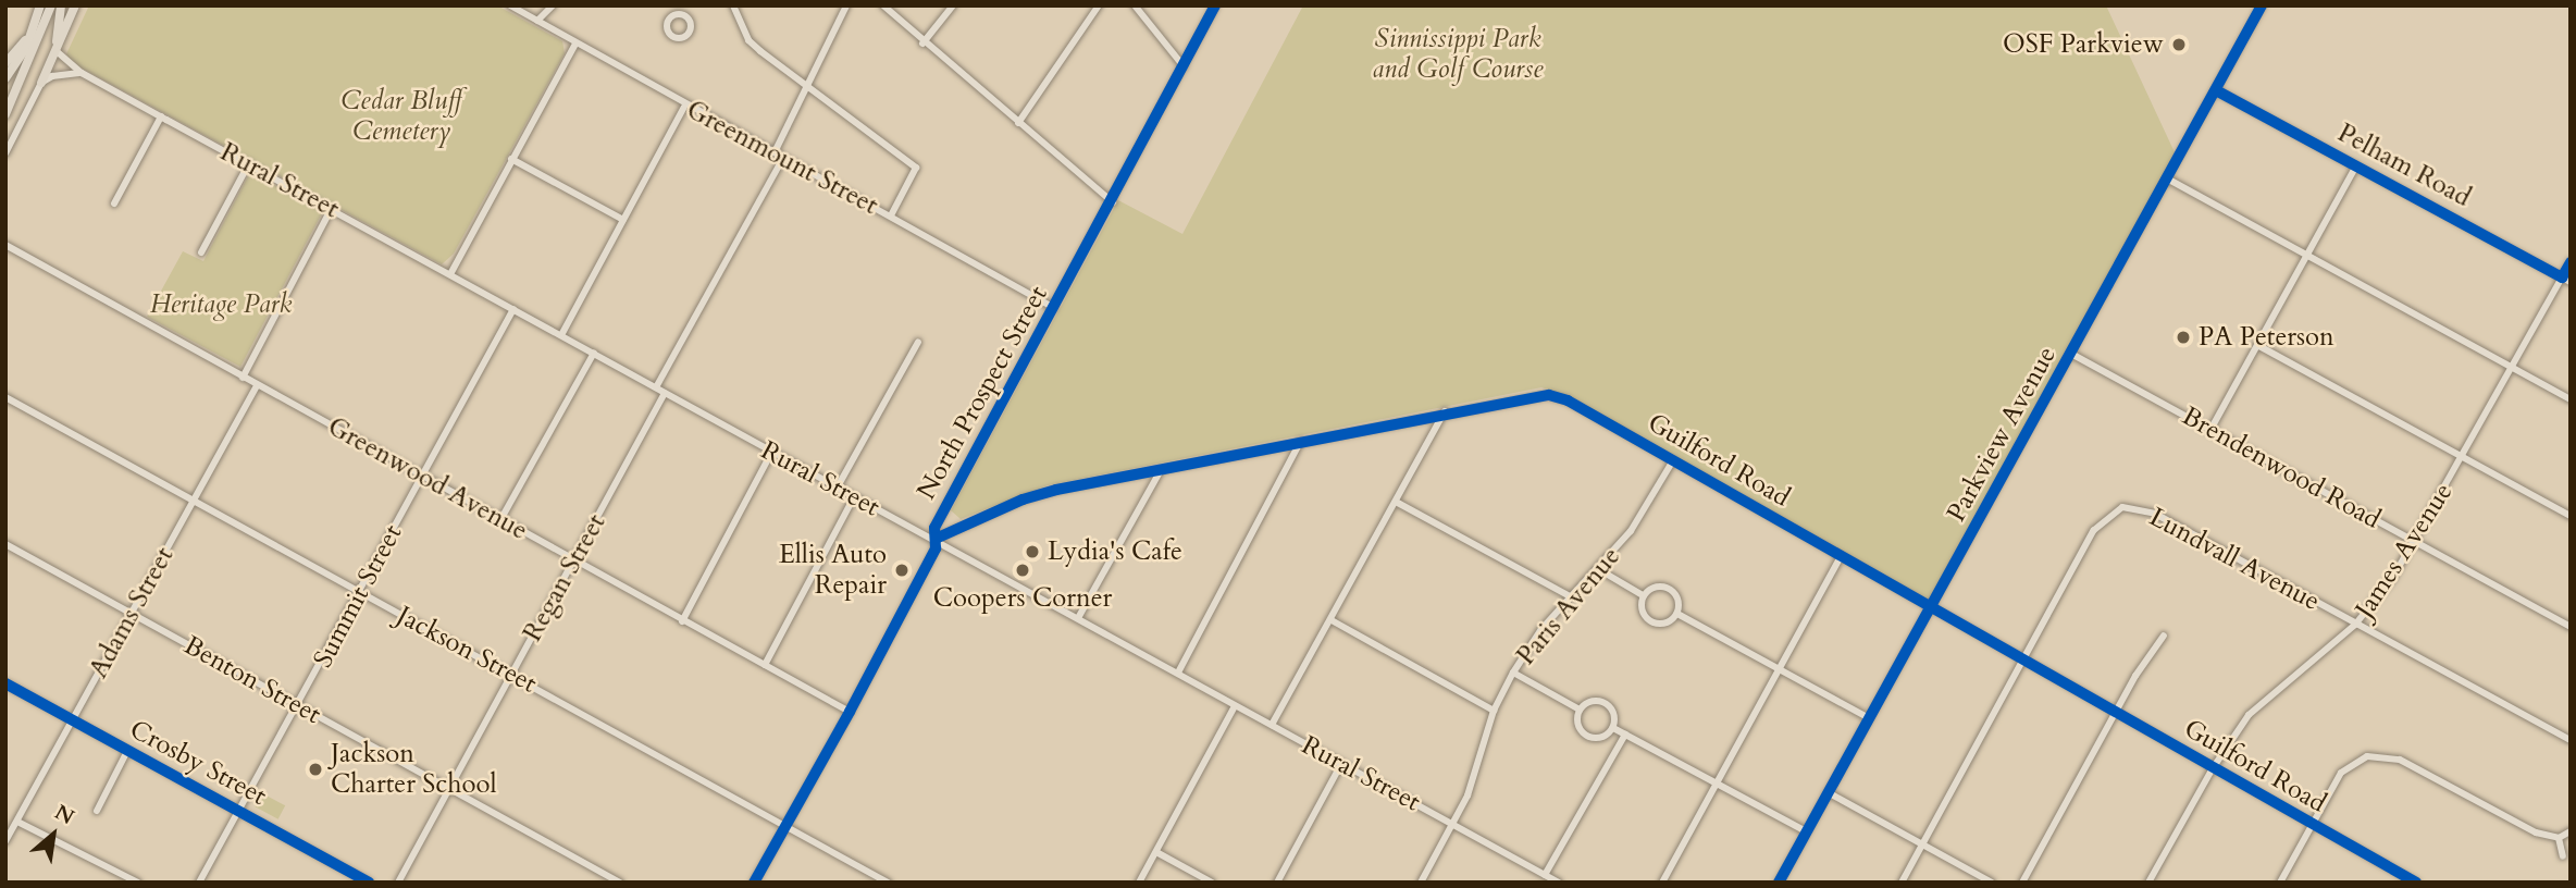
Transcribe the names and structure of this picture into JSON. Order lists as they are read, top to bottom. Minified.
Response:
{"streets":{"street":["Greenmount Street","Pelham Road","Rural Street","North Prospect Street","Parkview Avenue","Guilford Road","Brendenwood Road","Greenwood Avenue","James Avenue","Lundvall Avenue","Regan Street","Summit Street","Paris Avenue","Adams Street","Jackson Street","Benton Street","Crosby Street"]},"crossings":[["Greenmount Street","North Prospect Street"],["Pelham Road","Parkview Avenue"],["Pelham Road","James Avenue"],["Rural Street","North Prospect Street"],["Rural Street","Guilford Road"],["Rural Street","Regan Street"],["Rural Street","Summit Street"],["Rural Street","Paris Avenue"],["North Prospect Street","Guilford Road"],["North Prospect Street","Greenwood Avenue"],["North Prospect Street","Jackson Street"],["Parkview Avenue","Guilford Road"],["Parkview Avenue","Brendenwood Road"],["Guilford Road","James Avenue"],["Guilford Road","Lundvall Avenue"],["Guilford Road","Paris Avenue"],["Brendenwood Road","James Avenue"],["Greenwood Avenue","Regan Street"],["Greenwood Avenue","Summit Street"],["Greenwood Avenue","Adams Street"],["James Avenue","Lundvall Avenue"],["Regan Street","Jackson Street"],["Regan Street","Benton Street"],["Summit Street","Jackson Street"],["Summit Street","Benton Street"],["Summit Street","Crosby Street"],["Adams Street","Jackson Street"],["Adams Street","Benton Street"],["Adams Street","Crosby Street"]],"parks":["Sinnissippi Park and Golf Course","Cedar Bluff Cemetery","Heritage Park"],"places":["OSF Parkview","PA Peterson","Lydia's Cafe","Ellis Auto Repair","Coopers Corner","Jackson Charter School"],"north":"top right"}
